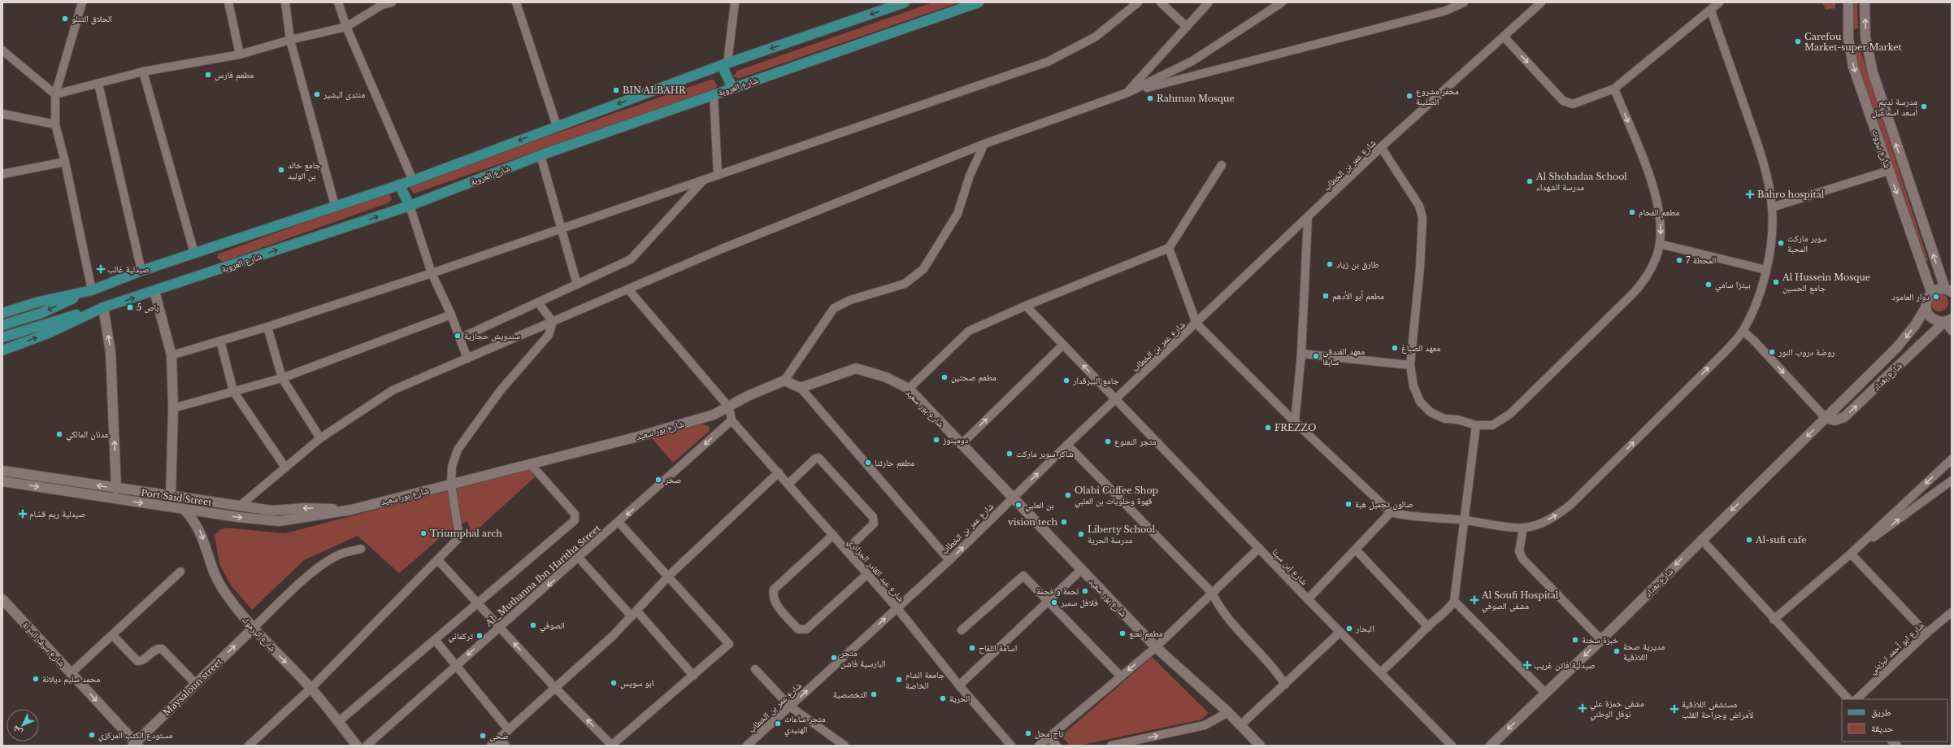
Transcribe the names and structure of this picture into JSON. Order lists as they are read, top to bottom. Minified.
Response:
{"streets":{"main road":["شارع العروبة","شارع بيروت","شارع بغداد","شارع بور سعيد","Port Said Street","شارع اليرموك","شارع سيف الدولة","Maysaloun street"],"street":["شارع عمر بن الخطاب","شارع إبن سينا","شارع عبد القادر الجزائري","Al_Muthanna Ibn Haritha Street","شارع ابو أحمد تيزيني"]},"crossings":[["شارع عمر بن الخطاب","شارع بور سعيد"],["شارع عمر بن الخطاب","شارع إبن سينا"],["شارع عمر بن الخطاب","شارع عبد القادر الجزائري"],["شارع بور سعيد","Port Said Street"],["شارع عبد القادر الجزائري","Al_Muthanna Ibn Haritha Street"],["شارع اليرموك","Maysaloun street"],["شارع سيف الدولة","Maysaloun street"]],"one_way":["شارع اليرموك","شارع سيف الدولة","Maysaloun street"],"places":{"other":["الحلاق التتلو","Carefou Market-super Market","مطعم فارس","BIN ALBAHR","منتدى البشير","مخفر مشروع الصليبة","Rahman Mosque","مدرسة نديم أسعد اسماعيل","جامع خالد بن الوليد","Al Shohadaa School مدرسة الشهداء","مطعم الفحام","سوبر ماركت المحبة","المحطة 7","طارق بن زياد","Al Hussein Mosque جامع الحسين","بيتزا سامي","مطعم أبو الأدهم","دوار العامود","سندويش حجازية","معهد الصباغ","روضة دروب النور","معهد الفندقي سابقا","مطعم صحتين","جامع البيرقدار","FREZZO","عدنان المالكي","دومينوز","متجر النعنوع","شاكر سوبر ماركت","مطعم حارتنا","صخر","Olabi Coffee Shop قهوة وحلويات بن العلبي","صالون تجميل هبة","بن العلبي","vision tech","Triumphal arch","Liberty School مدرسة الحرية","Al-sufi cafe","لحمة و فحمة","فلافل سمير","الصوفي","البحار","مطعم نعنع","تركماني","خبزة سخنة","اسامة اللفاح","مديرية صحة اللاذقية","متجر البارسية فاشن","محمد سليم ديلانة","جامعة الشام الخاصة","ابو سويس","التخصصية","الحرية","متجر ساعات الهنيدي","تاج محل","مستودع الكتب المركزي","ضحى"],"health":["Bahro hospital","صيدلية غالب","صيدلية ريم قسّام","Al Soufi Hospital مشفى الصوفي","صيدلية فاتن غريب","مشفى خمزة علي نوفل الوطني","مستشفى اللاذقية لأمراض وجراحة القلب"],"transit":["باص 5"]},"legend":["طريق","حديقة"],"north":"bottom left"}
